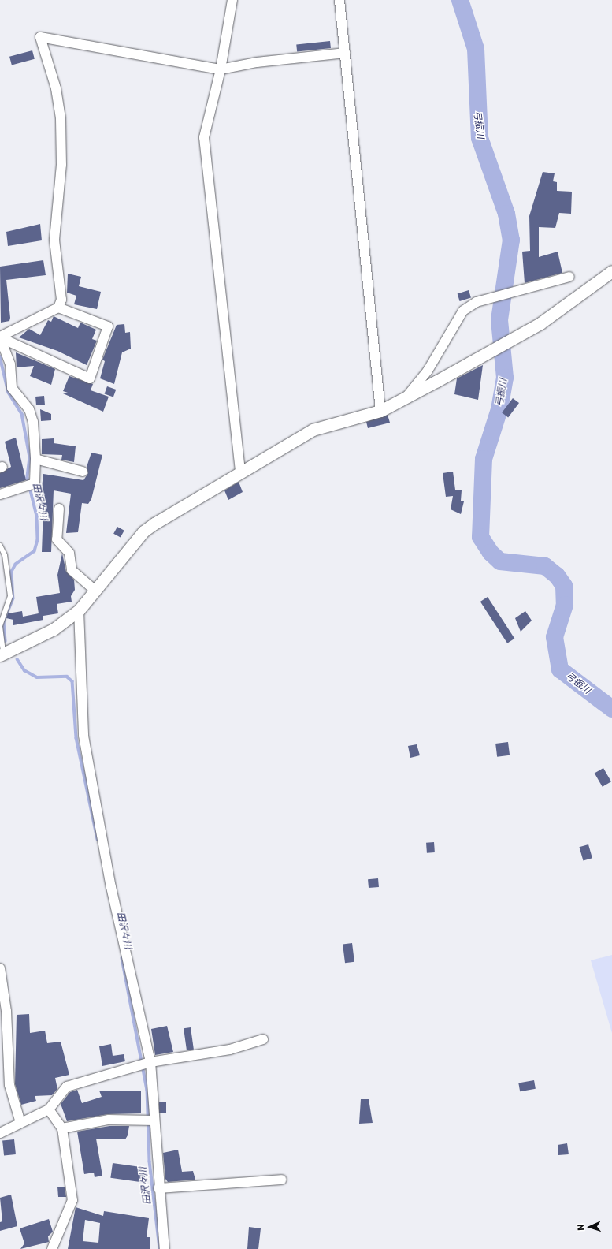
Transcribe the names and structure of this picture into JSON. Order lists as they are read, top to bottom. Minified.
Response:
{"water":["弓振川","田沢々川"],"north":"left"}
